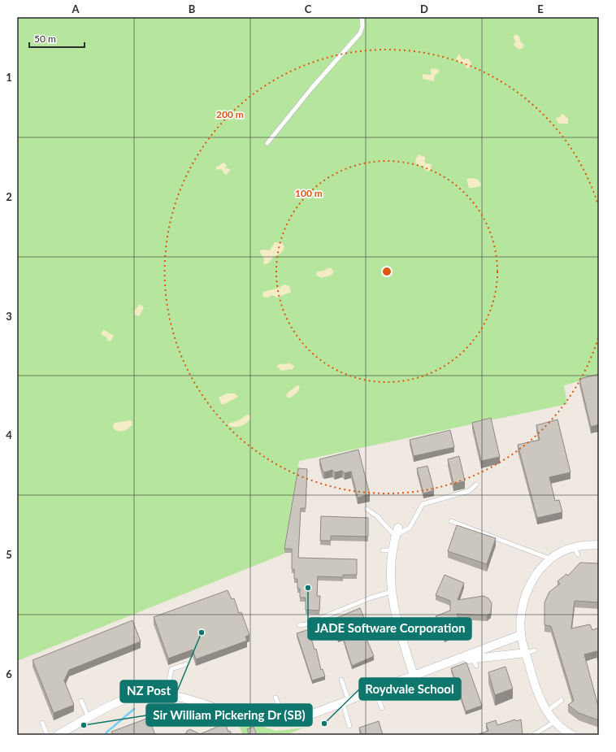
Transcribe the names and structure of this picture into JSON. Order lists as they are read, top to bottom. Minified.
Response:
{"places":["JADE Software Corporation","NZ Post","Roydvale School","Sir William Pickering Dr (SB)"],"scale_bar":"50 m","grid":{"columns":["A","B","C","D","E"],"rows":["1","2","3","4","5","6"]},"rings":["200 m","100 m"]}
